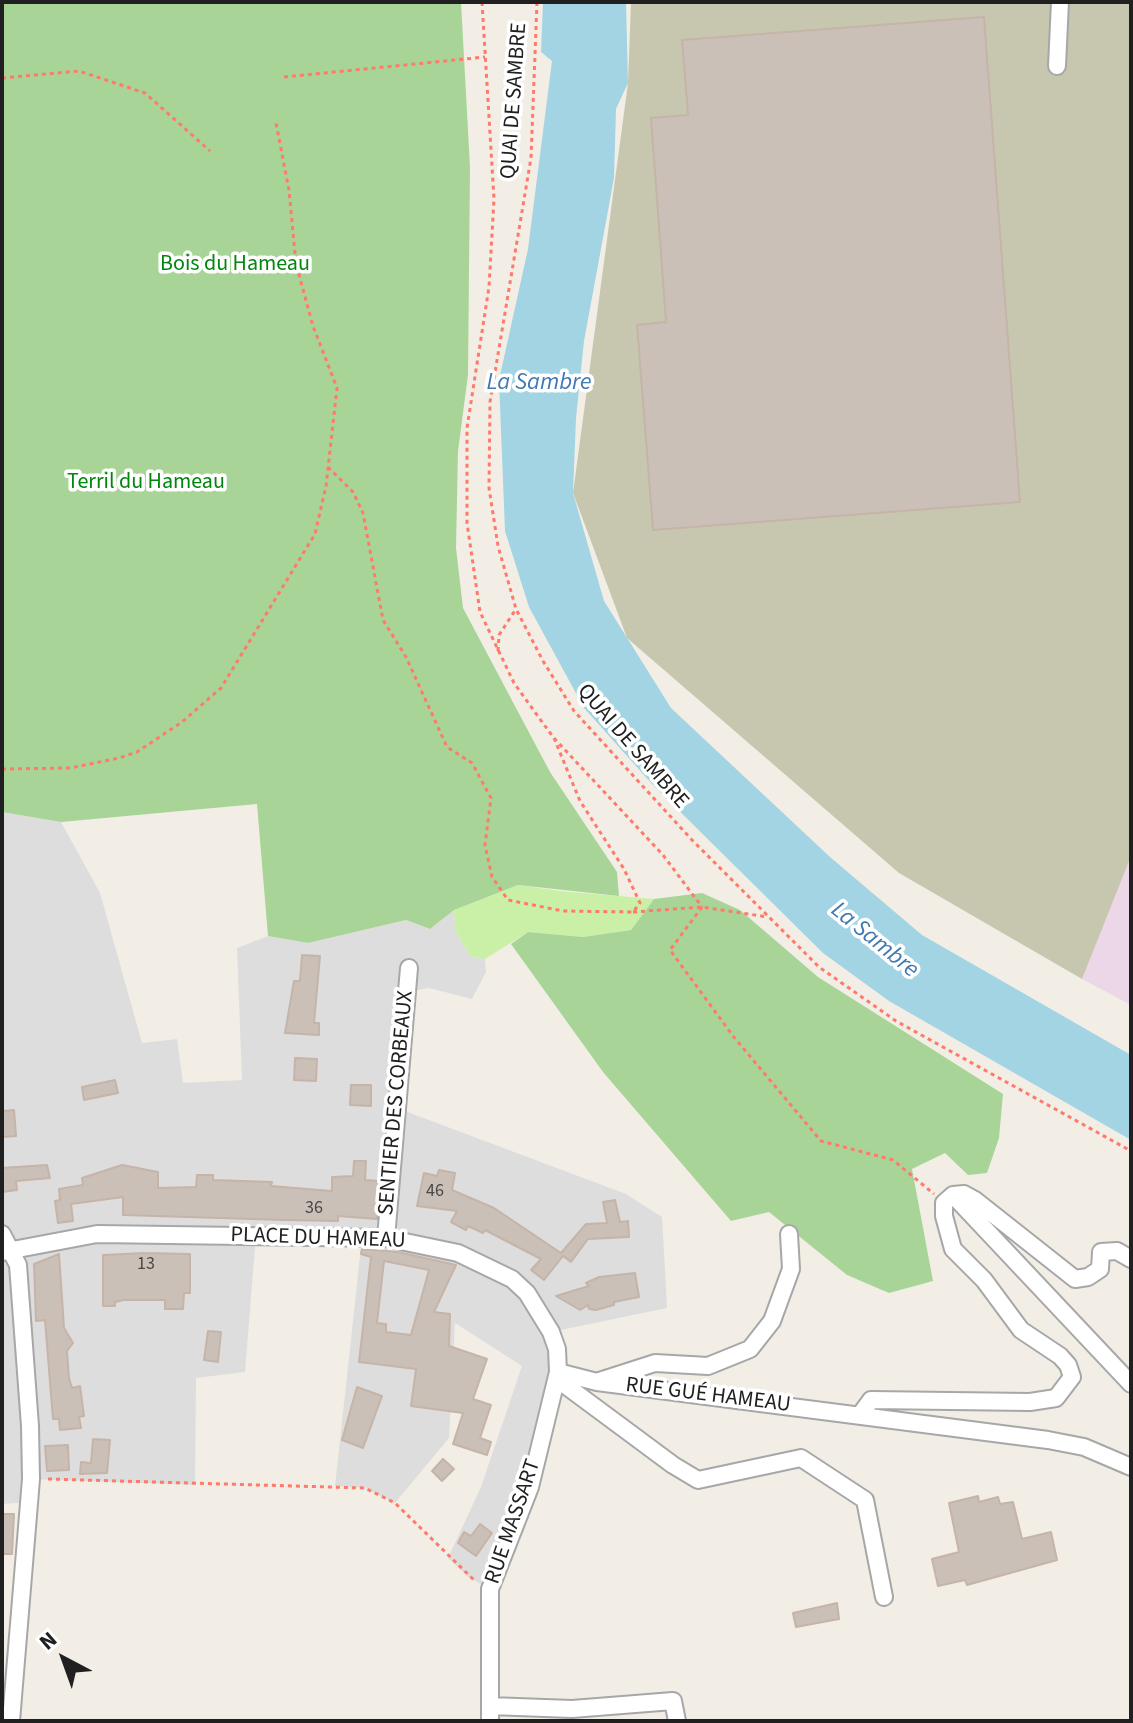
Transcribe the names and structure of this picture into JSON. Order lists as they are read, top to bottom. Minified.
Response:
{"streets":{"street":["SENTIER DES CORBEAUX","PLACE DU HAMEAU","RUE GUÉ HAMEAU","RUE MASSART"],"path":["QUAI DE SAMBRE"]},"crossings":[["SENTIER DES CORBEAUX","PLACE DU HAMEAU"],["PLACE DU HAMEAU","RUE GUÉ HAMEAU"],["PLACE DU HAMEAU","RUE MASSART"],["RUE GUÉ HAMEAU","RUE MASSART"]],"water":["La Sambre"],"parks":["Bois du Hameau","Terril du Hameau"],"house_numbers":["46","36","13"],"north":"top left"}
